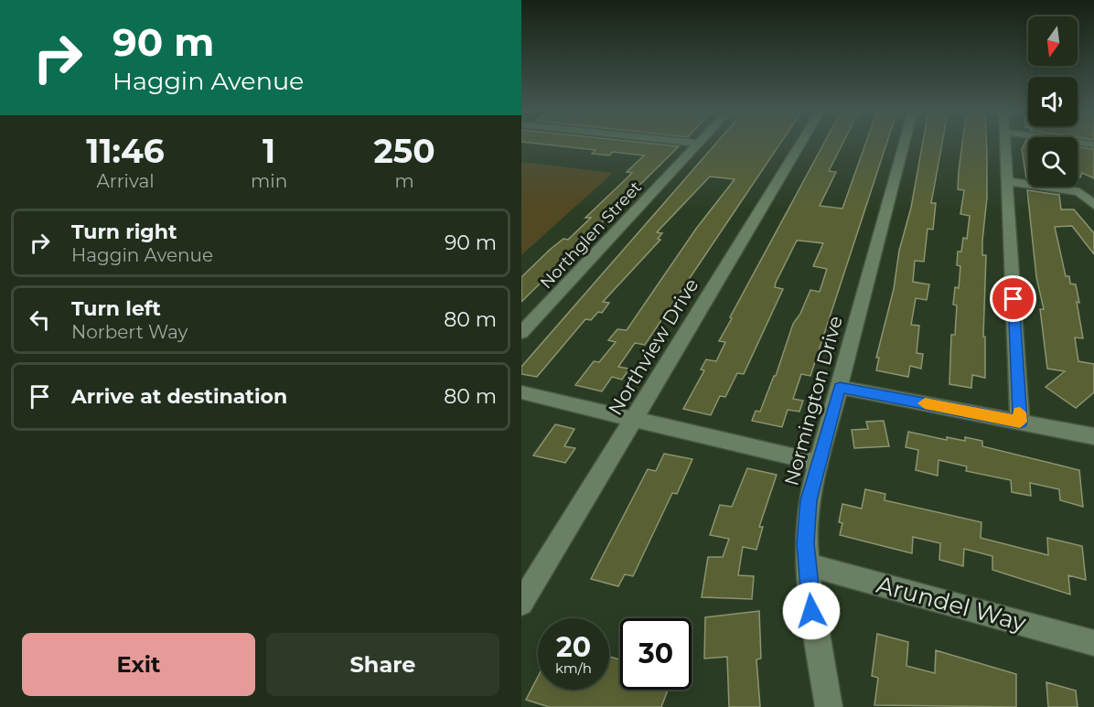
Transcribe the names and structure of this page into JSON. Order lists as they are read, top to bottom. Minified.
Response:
{"streets":{"street":["Northglen Street","Northview Drive","Normington Drive","Arundel Way"]},"crossings":[["Normington Drive","Arundel Way"]],"north":"bottom","page":{"turn":["90 m","Haggin Avenue"],"eta":["11:46","Arrival","1","min","250","m"],"list":[{"name":"Turn right","note":"Haggin Avenue","value":"90 m"},{"name":"Turn left","note":"Norbert Way","value":"80 m"},{"name":"Arrive at destination","value":"80 m"}],"speed":"20 km/h","limit":"30","buttons":["Exit","Share"]}}
